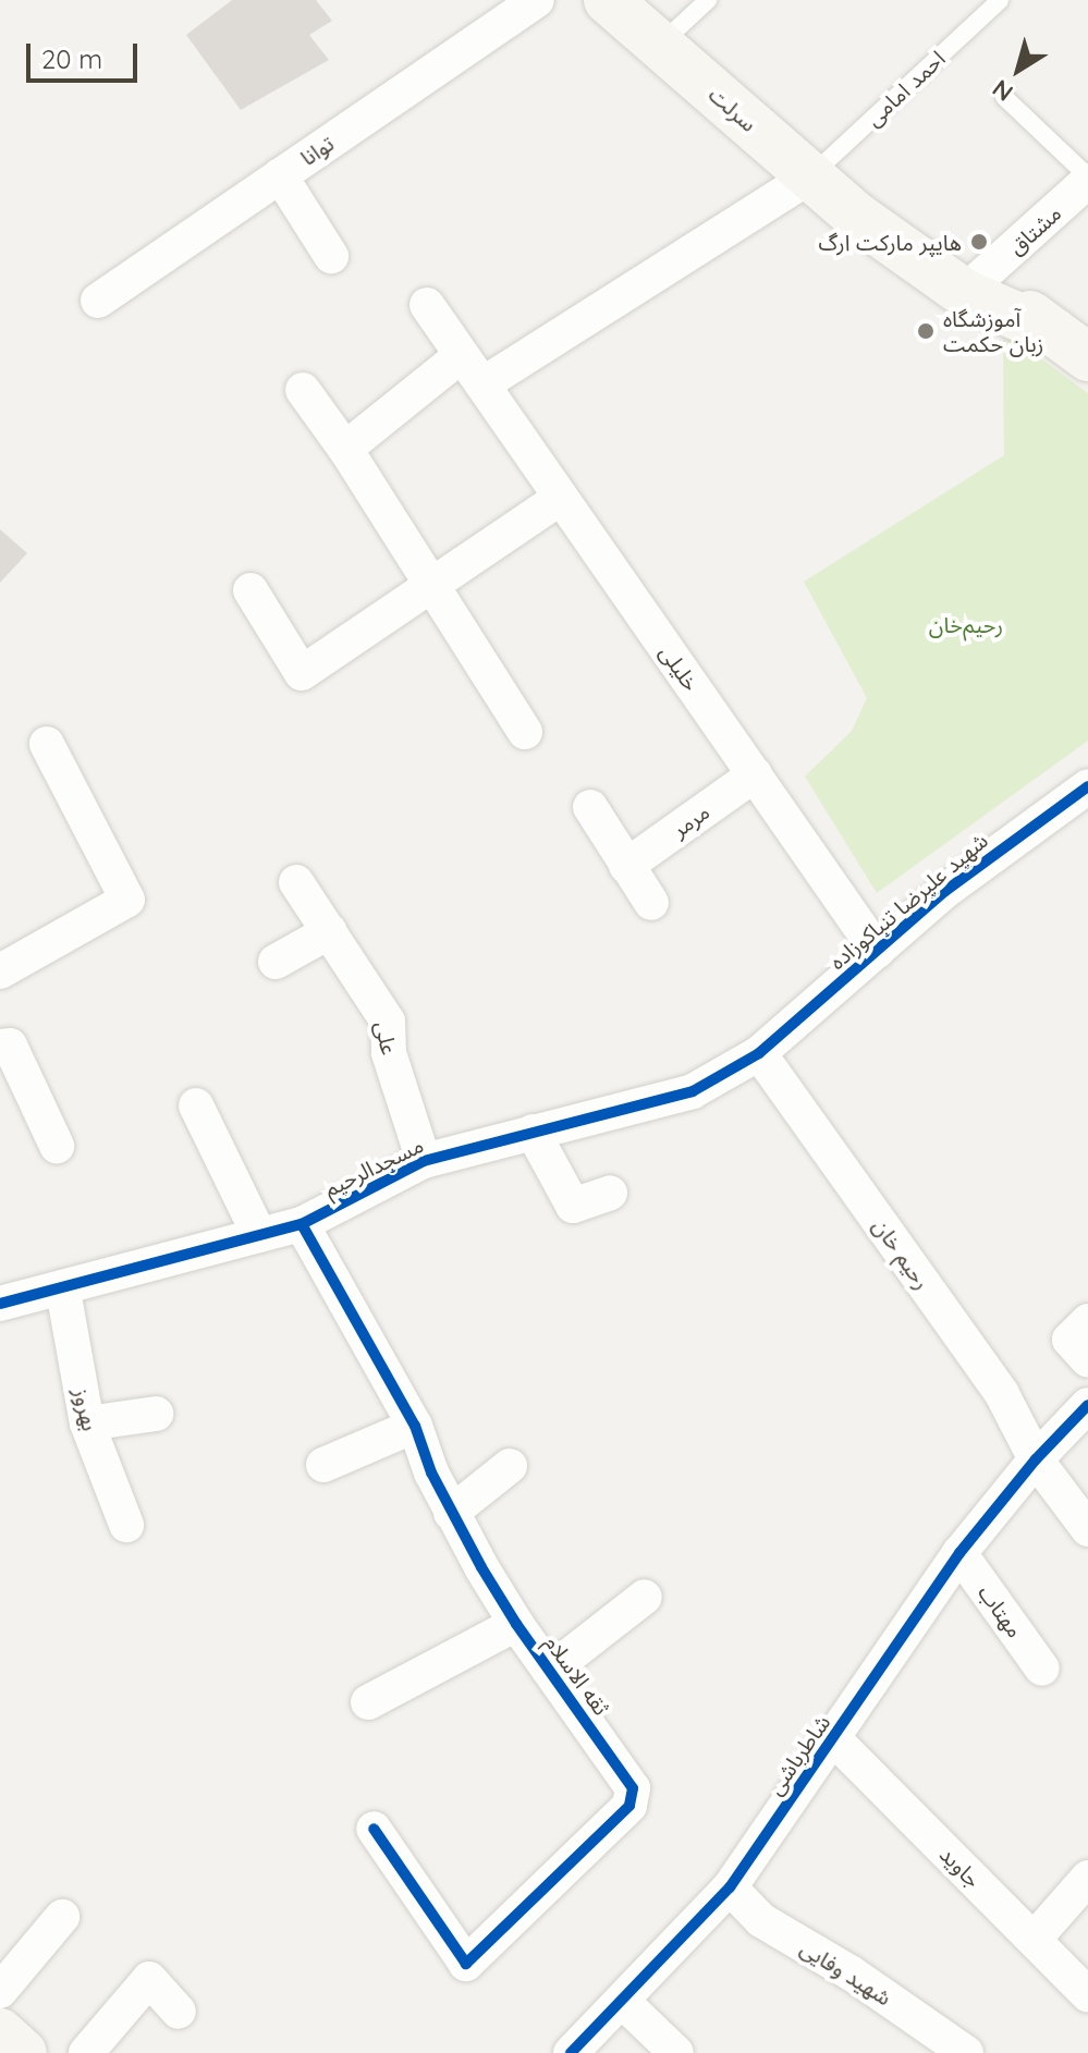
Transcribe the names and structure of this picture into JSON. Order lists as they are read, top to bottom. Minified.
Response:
{"streets":{"street":["سرلت","توانا","مشتاق","خلیلی","مرمر","شهید علیرضا تنباکوزاده","علی","مسجدالرحیم","رحیم خان","بهروز","مهتاب","ثقه الاسلام","شاطرباشی","جاوید","شهید وفایی"],"lane":["احمد امامی"]},"crossings":[["احمد امامی","سرلت"],["سرلت","مشتاق"],["خلیلی","مرمر"],["خلیلی","شهید علیرضا تنباکوزاده"],["شهید علیرضا تنباکوزاده","مسجدالرحیم"],["شهید علیرضا تنباکوزاده","رحیم خان"],["علی","مسجدالرحیم"],["مسجدالرحیم","رحیم خان"],["مسجدالرحیم","بهروز"],["مسجدالرحیم","ثقه الاسلام"],["رحیم خان","شاطرباشی"],["مهتاب","شاطرباشی"],["شاطرباشی","جاوید"],["شاطرباشی","شهید وفایی"]],"parks":["رحیم‌خان"],"places":["هایپر مارکت ارگ","آموزشگاه زبان حکمت"],"scale_bar":"20 m","north":"bottom left"}
